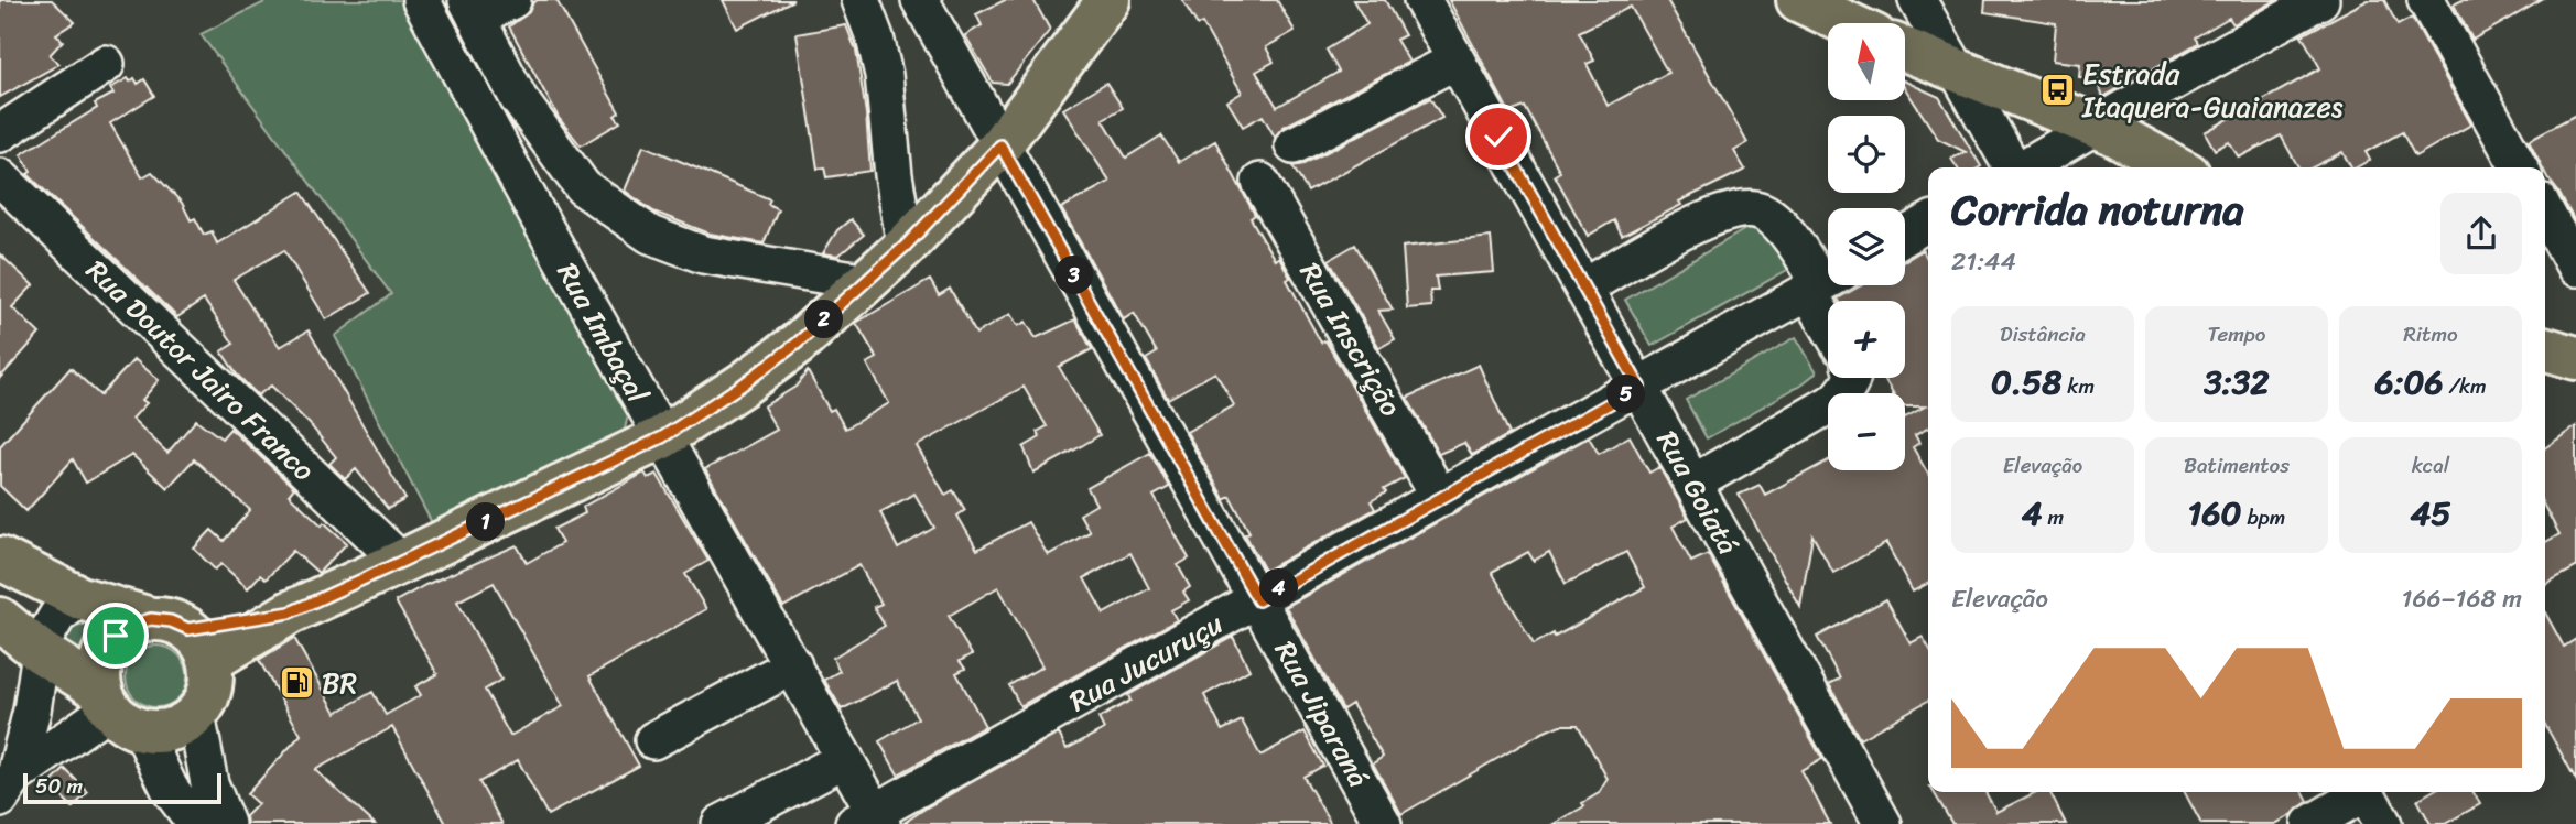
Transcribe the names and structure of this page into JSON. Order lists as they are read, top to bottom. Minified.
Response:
{"streets":{"street":["Rua Imbaçal","Rua Inscrição","Rua Doutor Jairo Franco","Rua Goiatá","Rua Jucuruçu","Rua Jiparaná"]},"crossings":[["Rua Imbaçal","Rua Jucuruçu"],["Rua Inscrição","Rua Jucuruçu"],["Rua Goiatá","Rua Jucuruçu"],["Rua Jucuruçu","Rua Jiparaná"]],"places":{"bus stop":["Estrada Itaquera-Guaianazes"],"fuel station":["BR"]},"scale_bar":"50 m","north":"top","page":{"map_buttons":["+","−"],"heading":["Corrida noturna","21:44"],"pins":["3","2","5","1","4"],"stats":[["Distância","0.58 km"],["Tempo","3:32"],["Ritmo","6:06 /km"],["Elevação","4 m"],["Batimentos","160 bpm"],["kcal","45"]],"chart":["Elevação","166–168 m"],"scale":"50 m"}}
